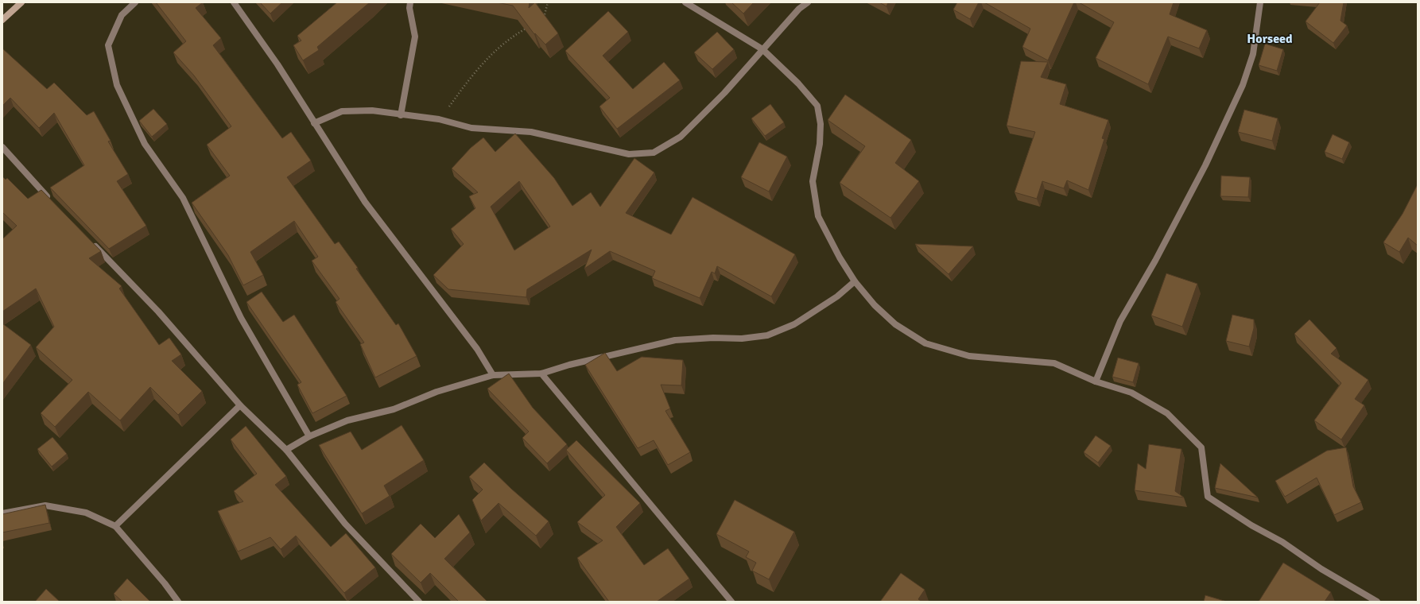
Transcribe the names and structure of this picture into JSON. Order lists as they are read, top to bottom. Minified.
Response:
{"districts":["Horseed"]}
